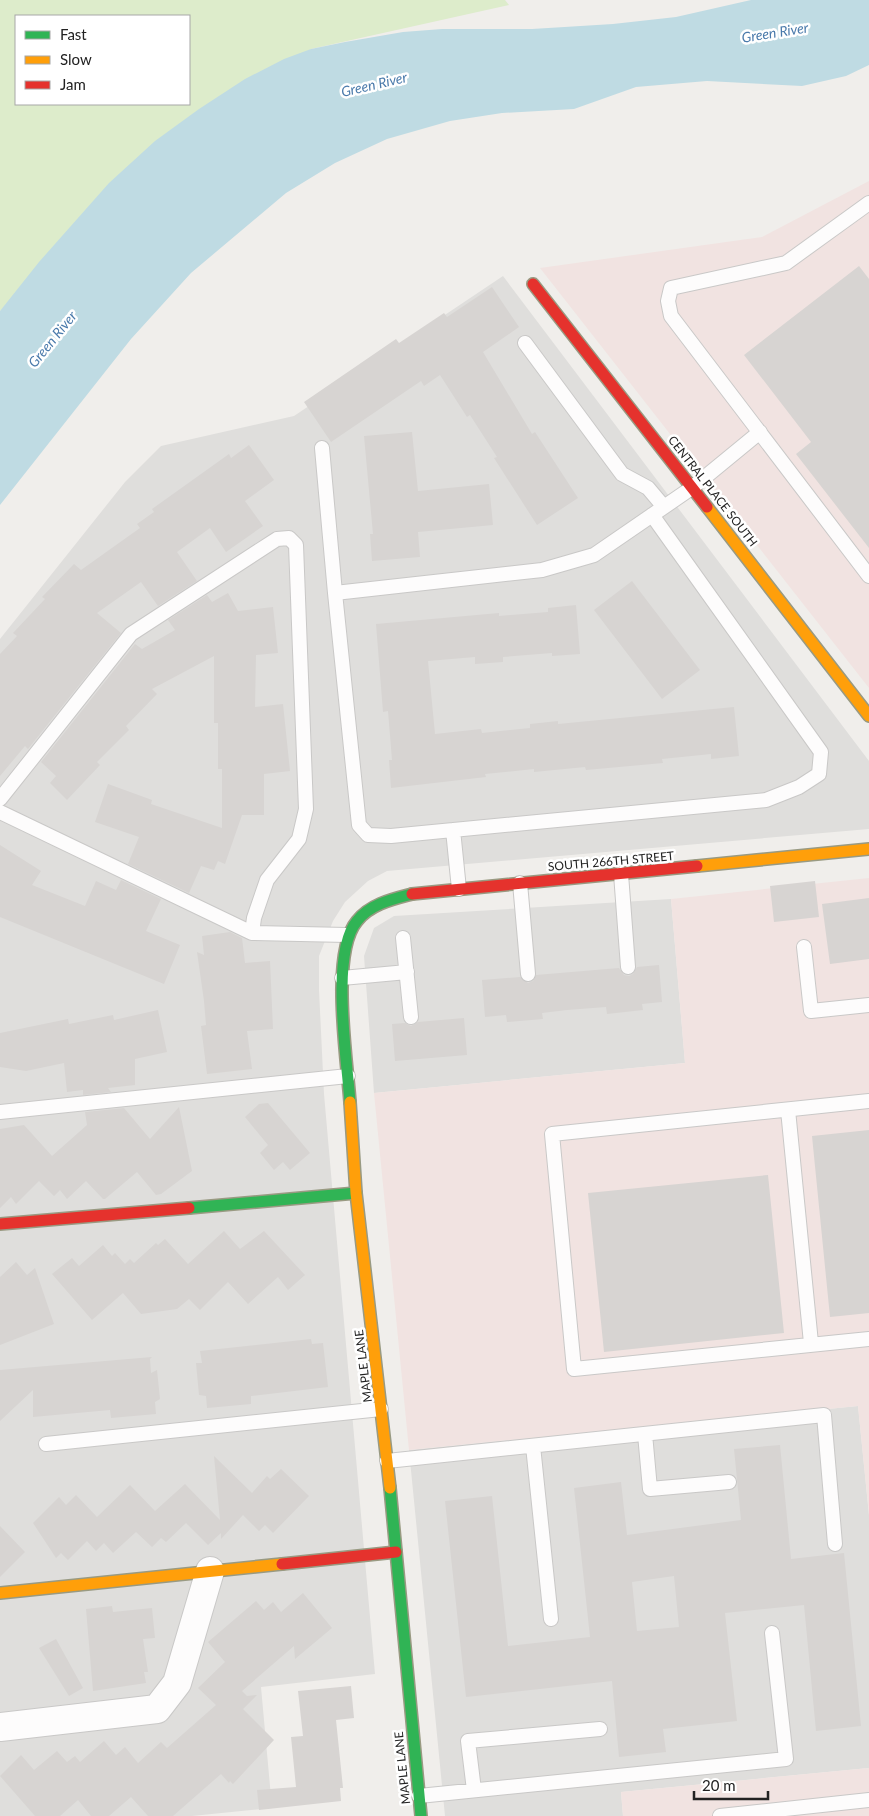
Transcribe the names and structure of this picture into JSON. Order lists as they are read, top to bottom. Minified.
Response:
{"streets":{"street":["CENTRAL PLACE SOUTH","SOUTH 266TH STREET","MAPLE LANE"]},"crossings":[["SOUTH 266TH STREET","MAPLE LANE"]],"water":["Green River"],"legend":["Fast","Slow","Jam"],"scale_bar":"20 m"}
